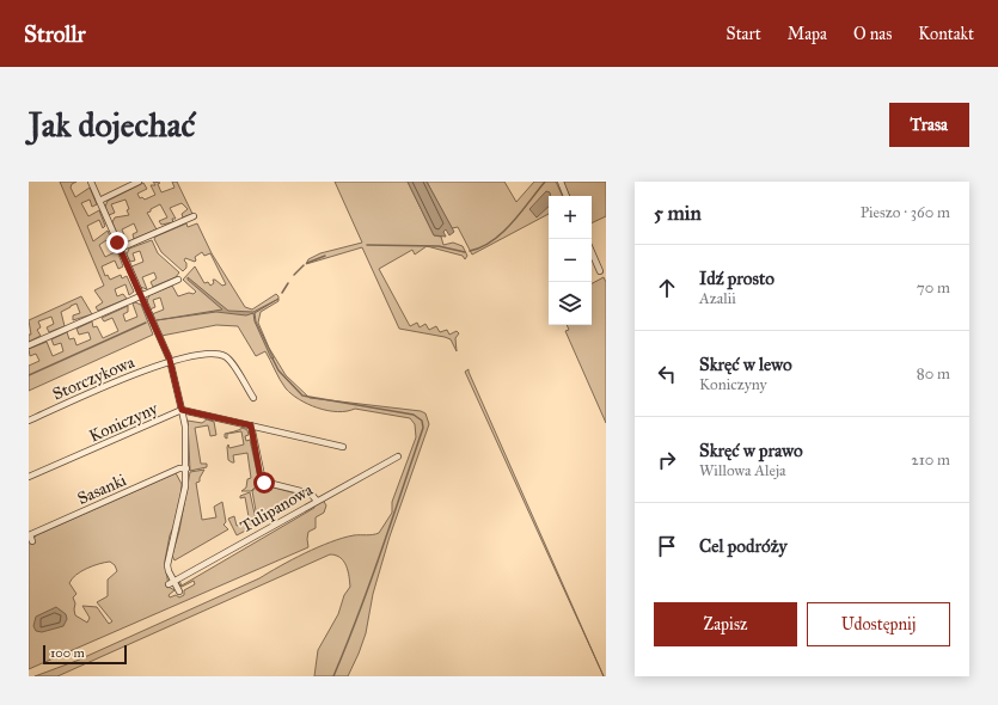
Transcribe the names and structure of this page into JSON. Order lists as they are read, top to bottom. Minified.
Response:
{"streets":{"street":["Storczykowa","Koniczyny","Sasanki","Tulipanowa"]},"scale_bar":"100 m","page":{"header":"Strollr","nav":["Start","Mapa","O nas","Kontakt"],"buttons":["Trasa",["Zapisz","Udostępnij"]],"title":"Jak dojechać","heading":["5 min","Pieszo · 360 m"],"map_buttons":["+","−"],"list":[["Idź prosto","Azalii","70 m"],["Skręć w lewo","Koniczyny","80 m"],["Skręć w prawo","Willowa Aleja","210 m"],"Cel podróży"],"scale":"100 m"}}
